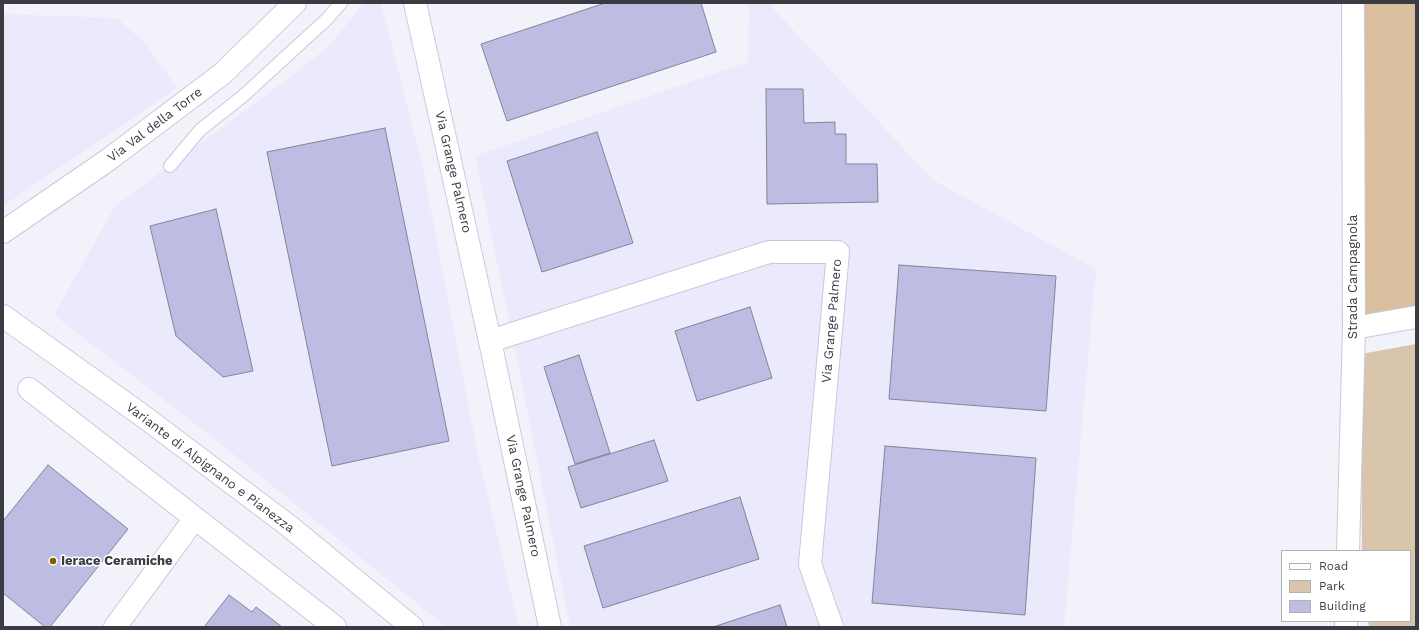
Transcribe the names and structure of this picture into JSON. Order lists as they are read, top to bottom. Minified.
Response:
{"streets":{"street":["Via Val della Torre","Via Grange Palmero","Strada Campagnola","Variante di Alpignano e Pianezza"]},"places":["Ierace Ceramiche"],"legend":["Road","Park","Building"]}
